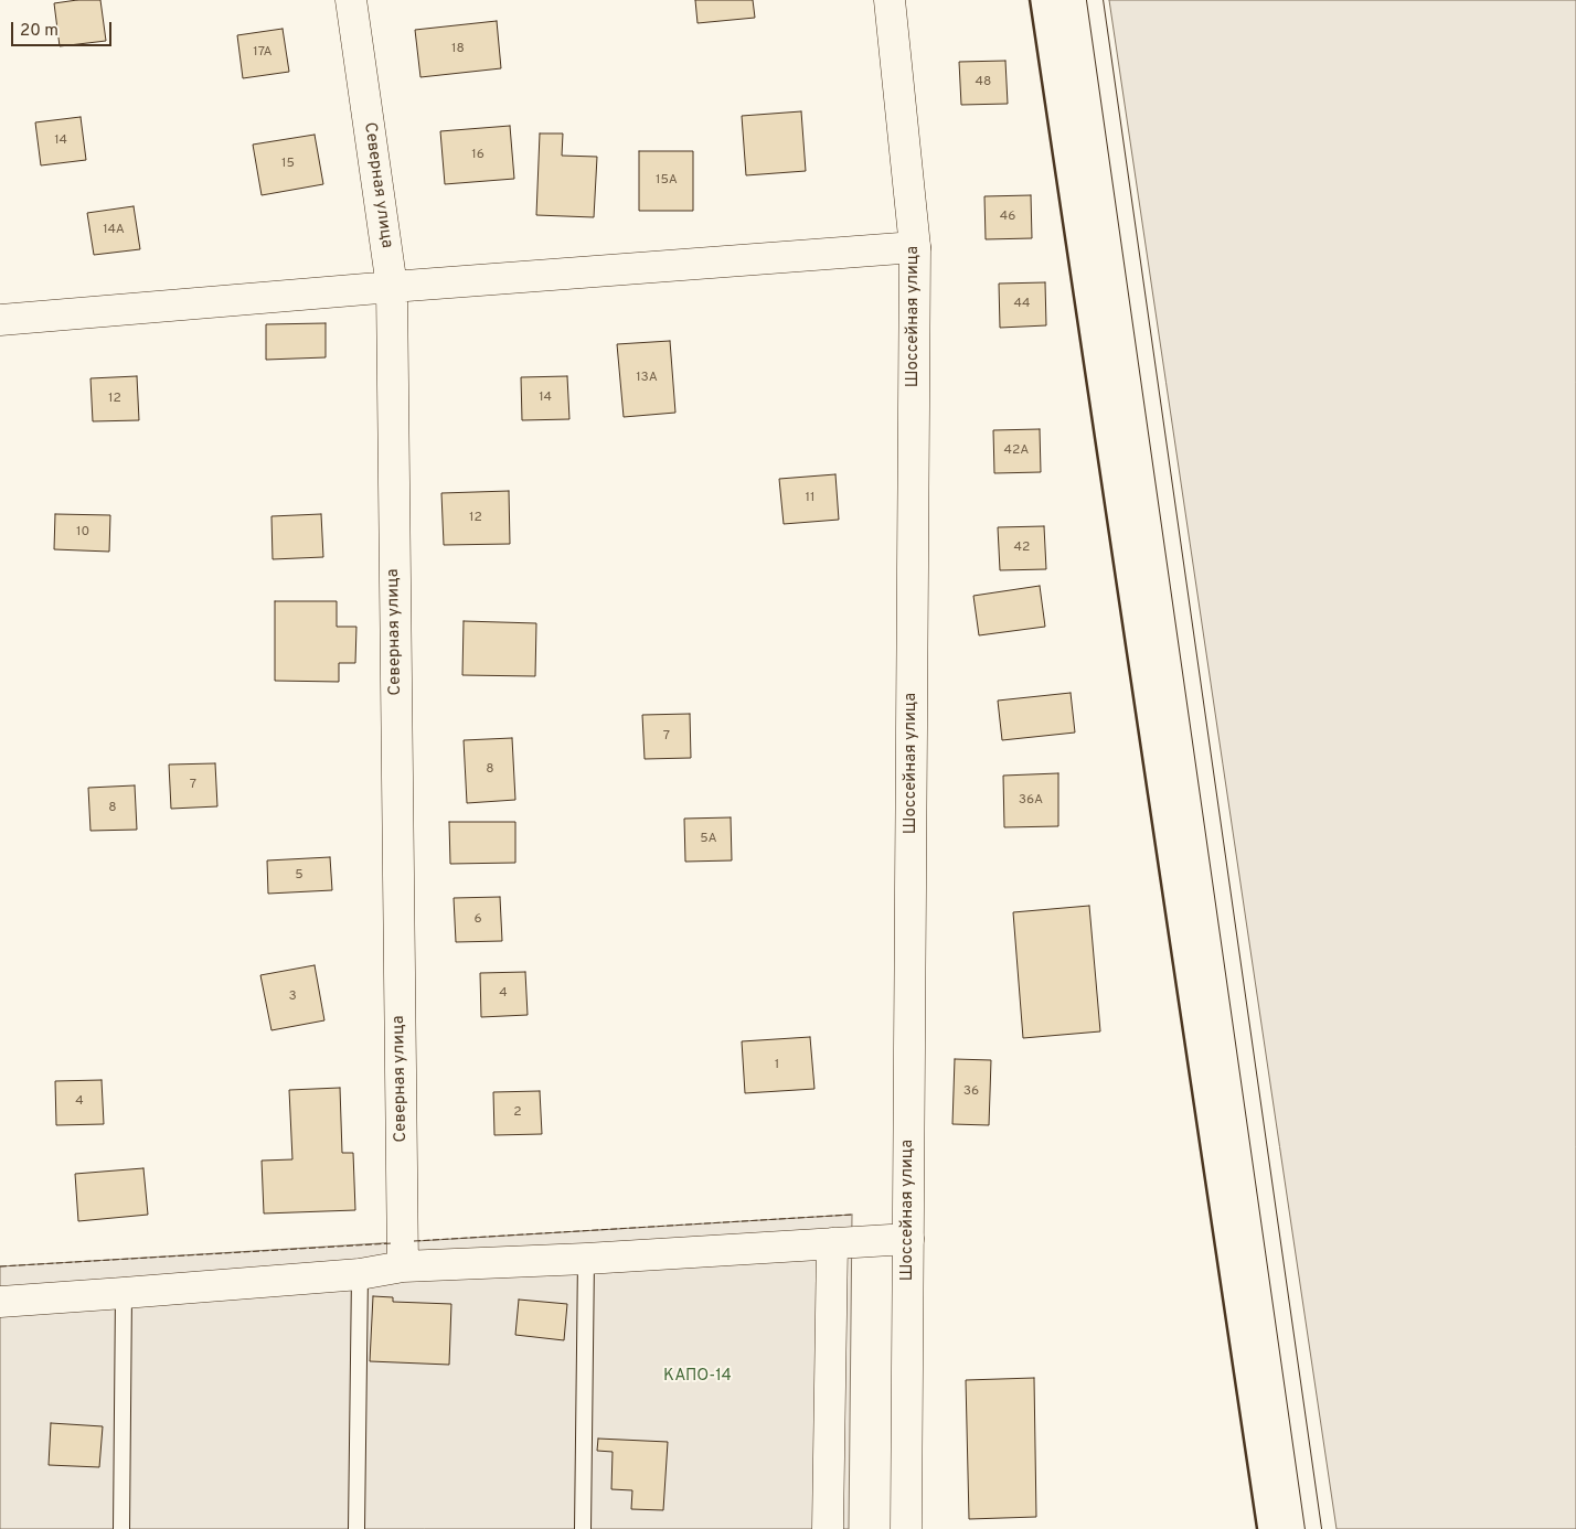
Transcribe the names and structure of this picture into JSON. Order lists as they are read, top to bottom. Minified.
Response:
{"streets":{"street":["Северная улица","Шоссейная улица"]},"parks":["КАПО-14"],"house_numbers":["18","17А","48","14","16","15","15А","46","14А","44","13А","14","12","42А","11","12","10","42","7","8","7","36А","8","5А","5","6","4","3","1","36","4","2"],"scale_bar":"20 m"}
